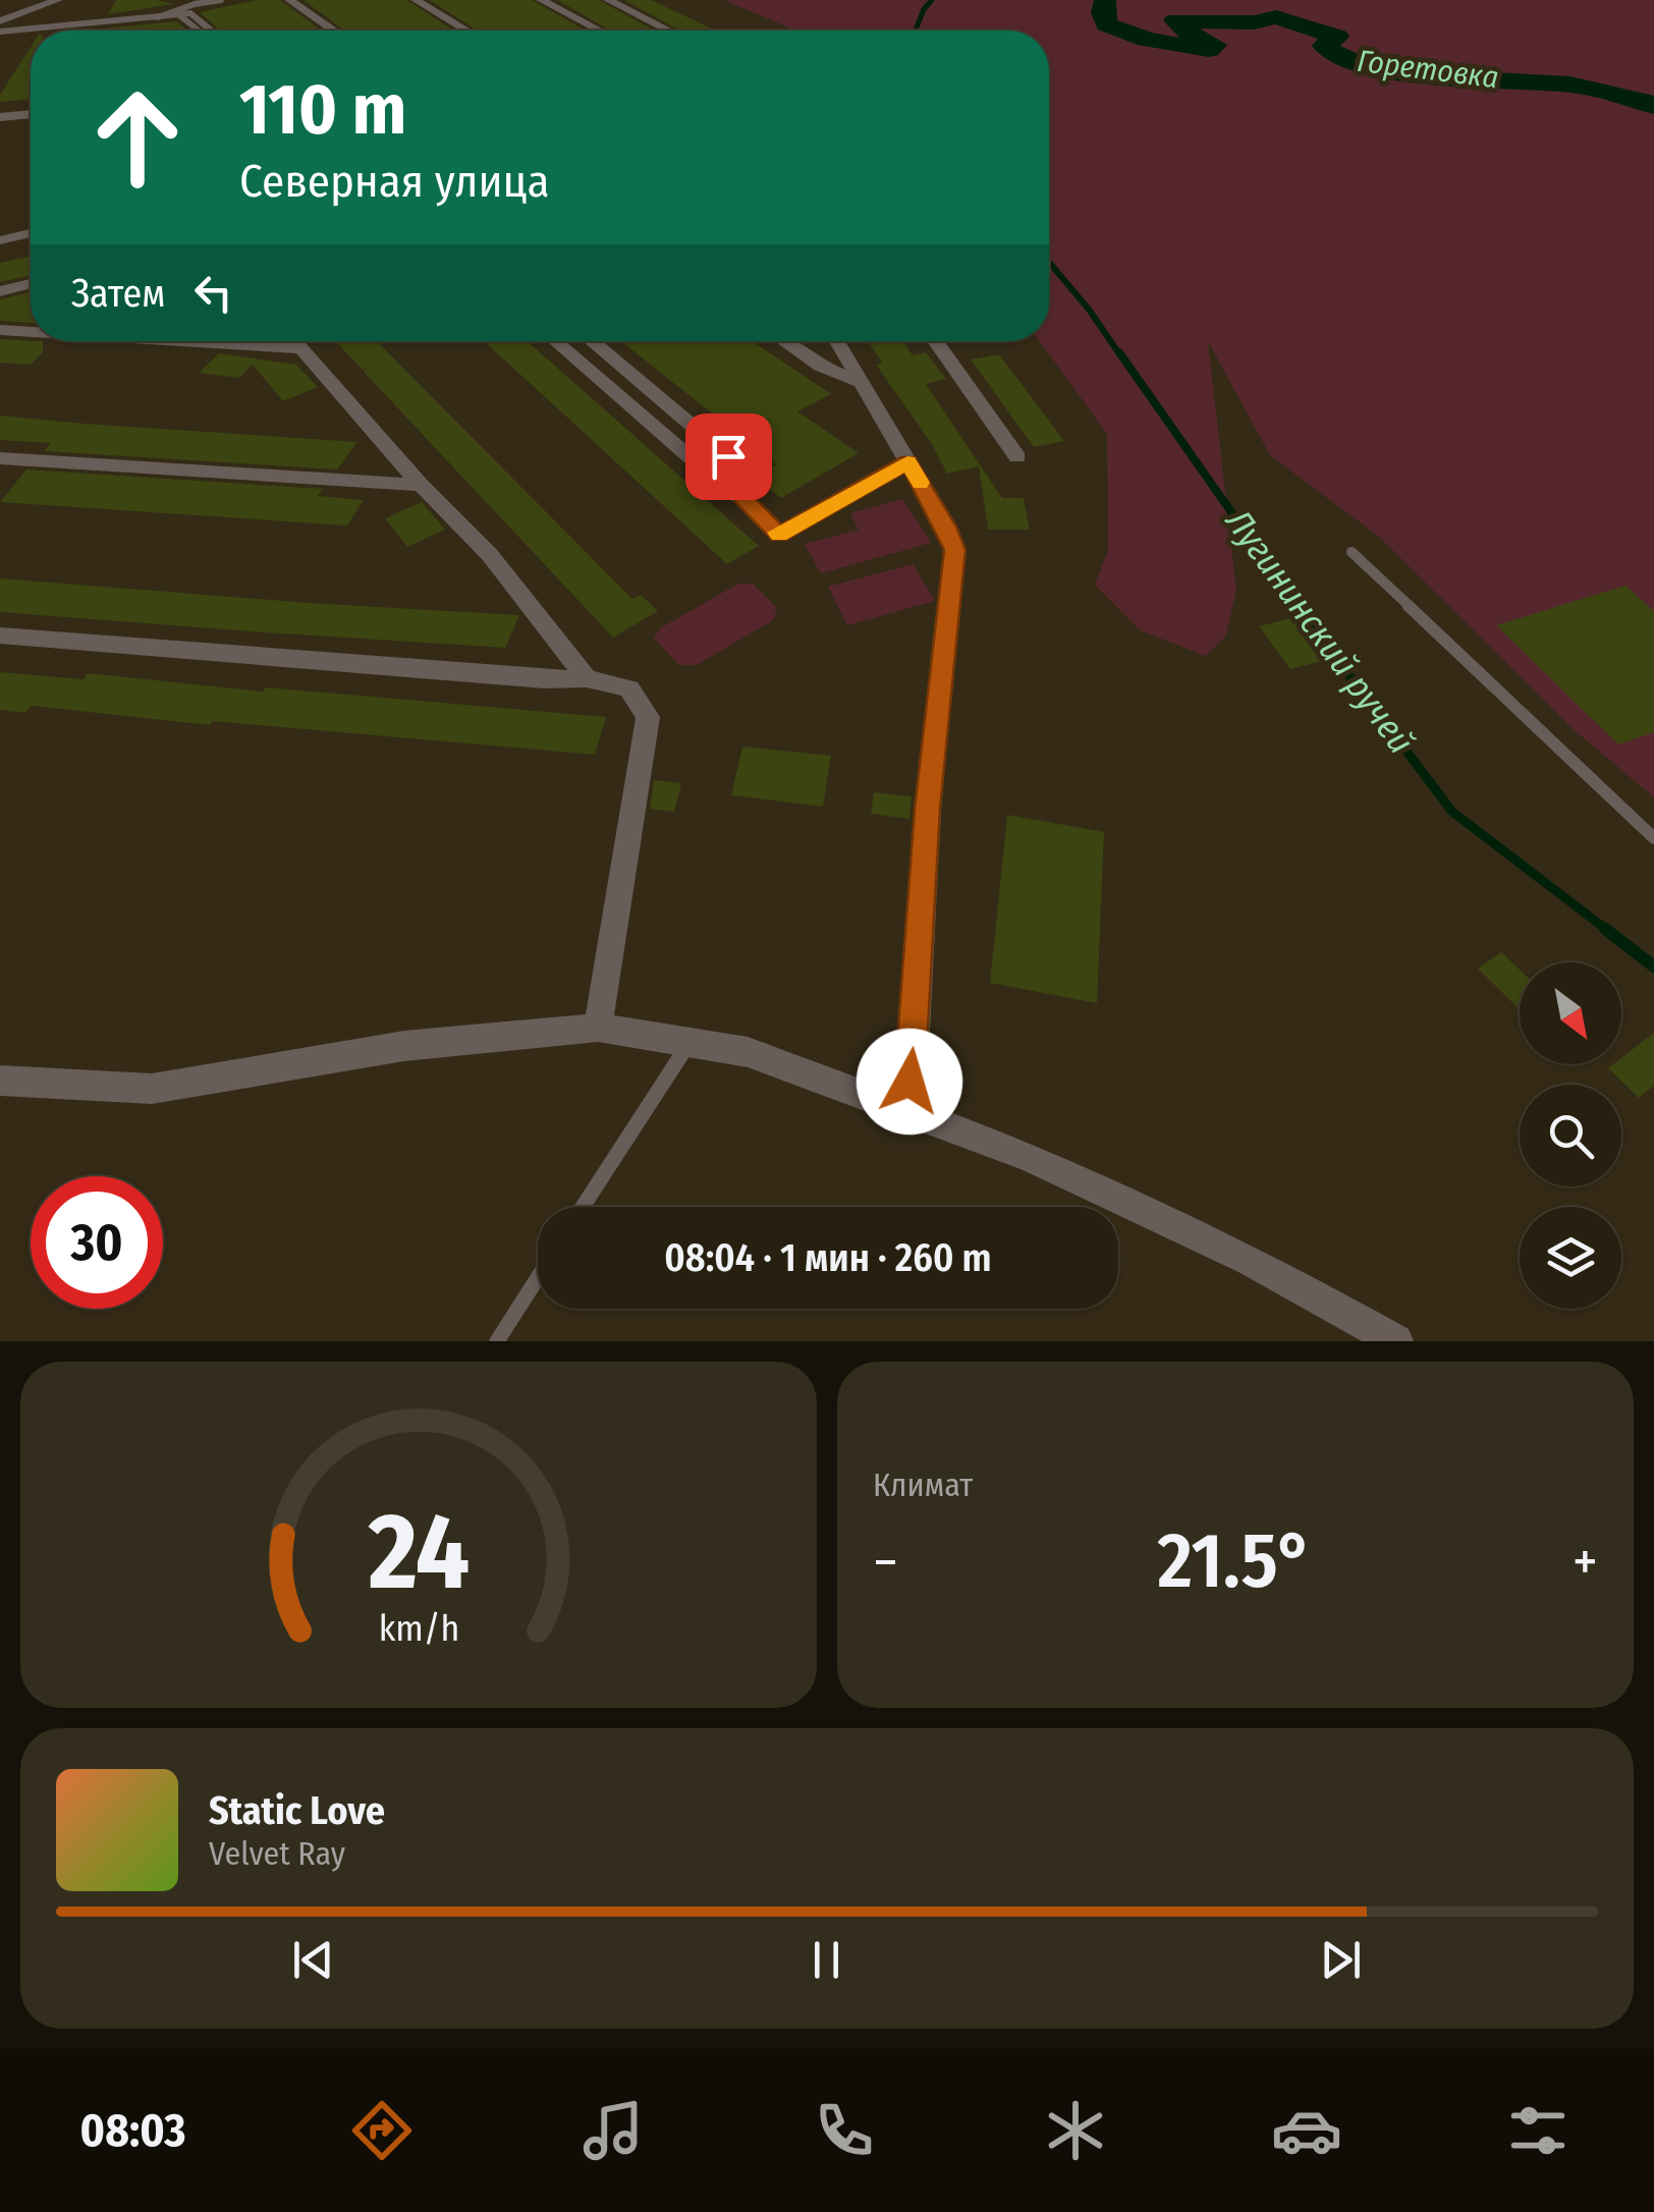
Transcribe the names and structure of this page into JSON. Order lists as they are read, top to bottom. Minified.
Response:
{"water":["Горетовка","Лугининский ручей"],"north":"bottom right","page":{"turn":["110 m","Северная улица"],"then":"Затем","limit":"30","trip":"08:04 · 1 мин · 260 m","tile":"Климат","heat":["−","21.5°","+"],"song":["Static Love","Velvet Ray"],"tabs":"08:03","gauge":["24","km/h"]}}
